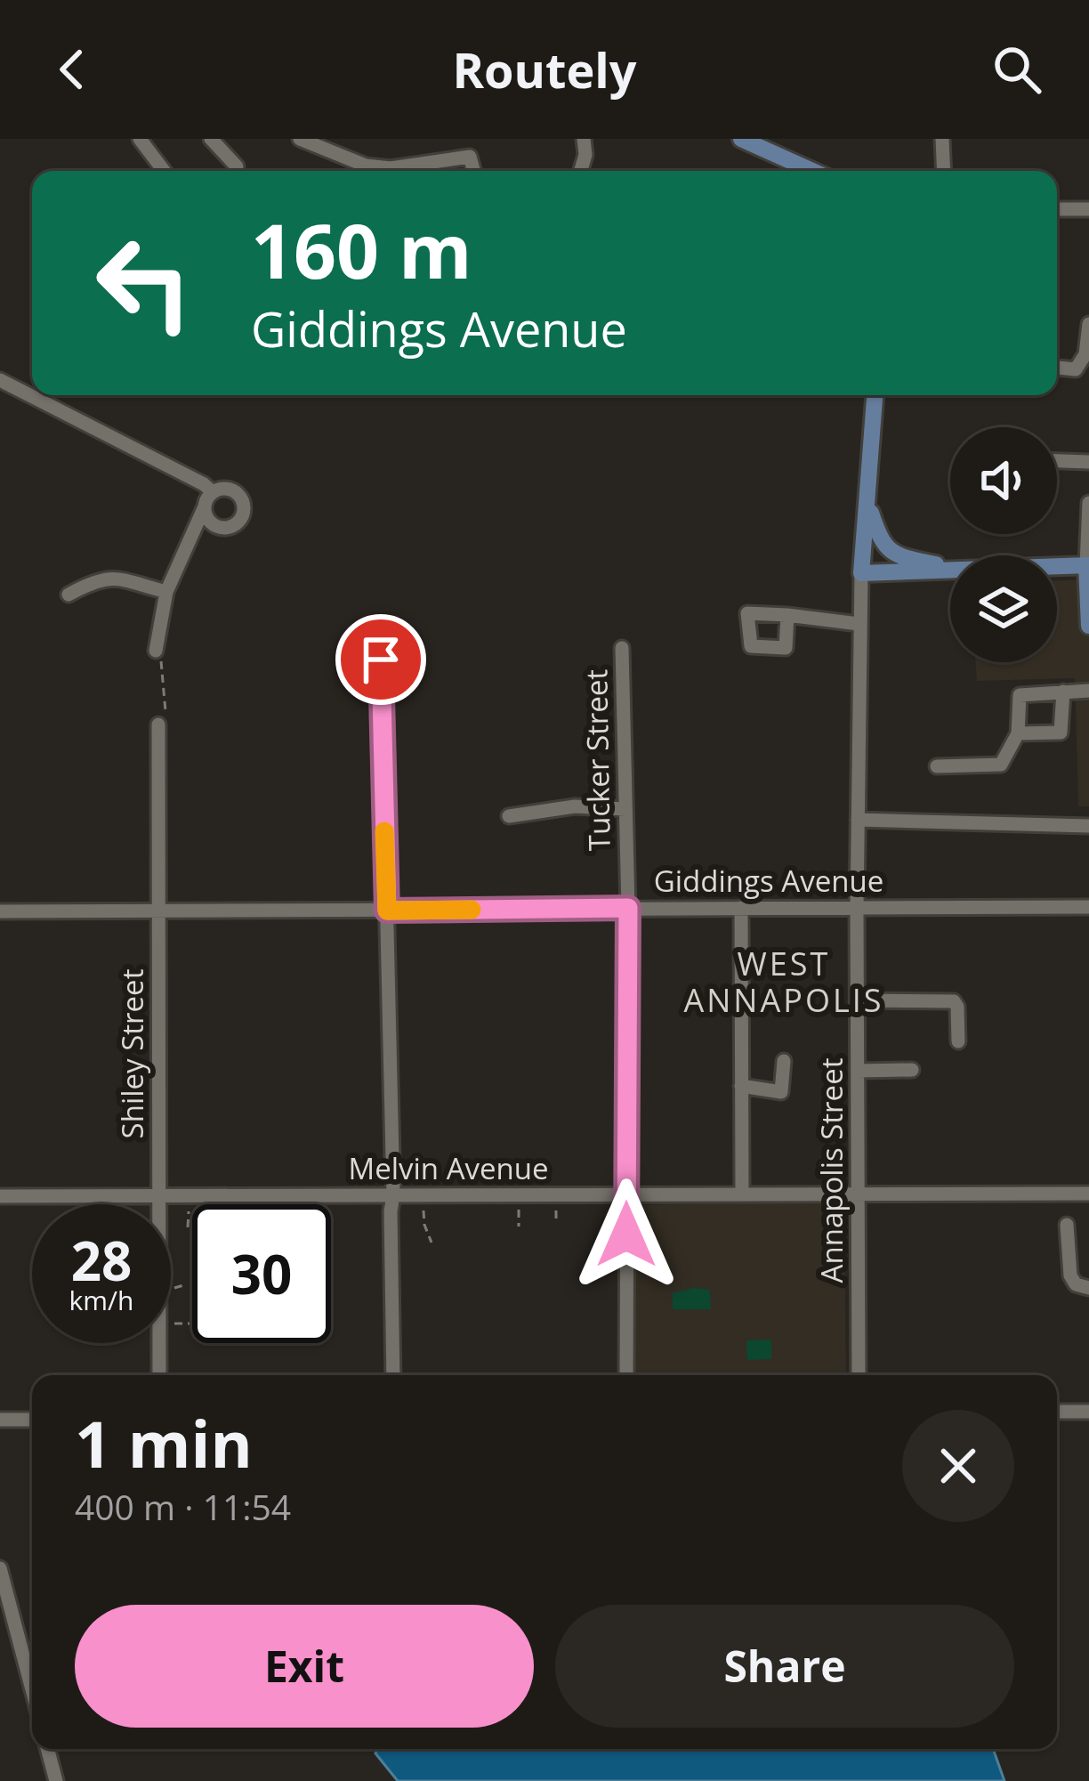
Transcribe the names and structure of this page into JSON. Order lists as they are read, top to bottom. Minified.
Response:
{"streets":{"street":["Tucker Street","Giddings Avenue","Shiley Street","Melvin Avenue","Annapolis Street"]},"crossings":[["Tucker Street","Giddings Avenue"],["Tucker Street","Melvin Avenue"],["Giddings Avenue","Shiley Street"],["Giddings Avenue","Annapolis Street"],["Shiley Street","Melvin Avenue"],["Melvin Avenue","Annapolis Street"]],"districts":["WEST ANNAPOLIS"],"page":{"header":"Routely","turn":["160 m","Giddings Avenue"],"speed":"28 km/h","limit":"30","heading":["1 min","400 m · 11:54"],"buttons":["Exit","Share"]}}
